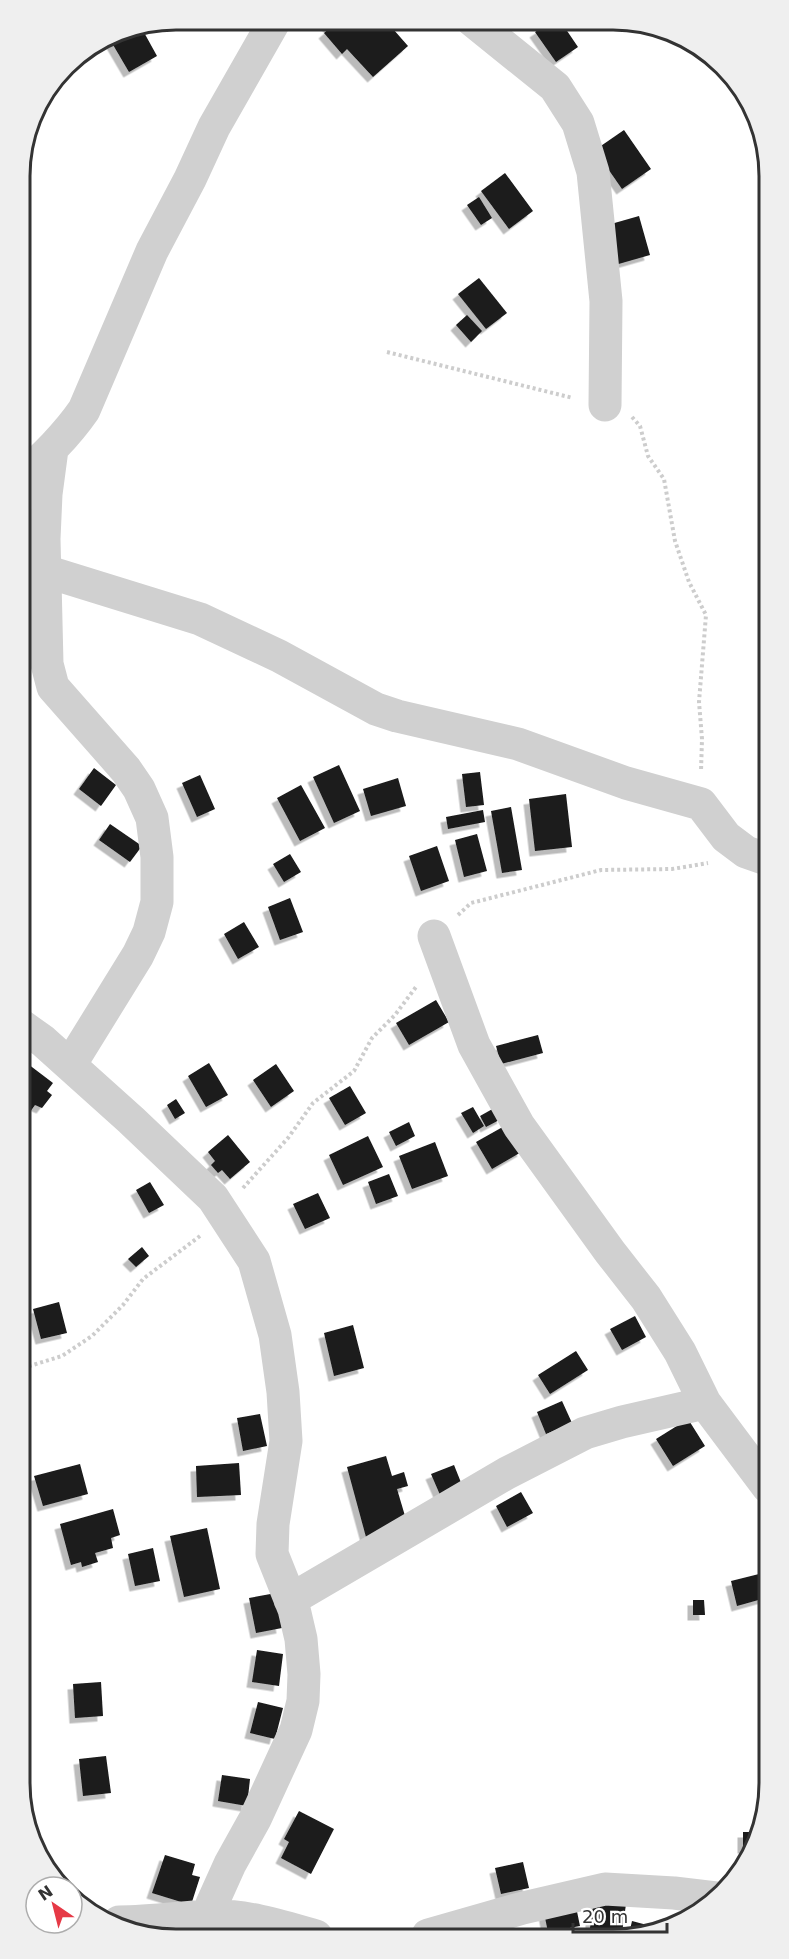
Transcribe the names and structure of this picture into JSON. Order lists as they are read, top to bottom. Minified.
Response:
{"scale_bar":"20 m","north":"top left"}
